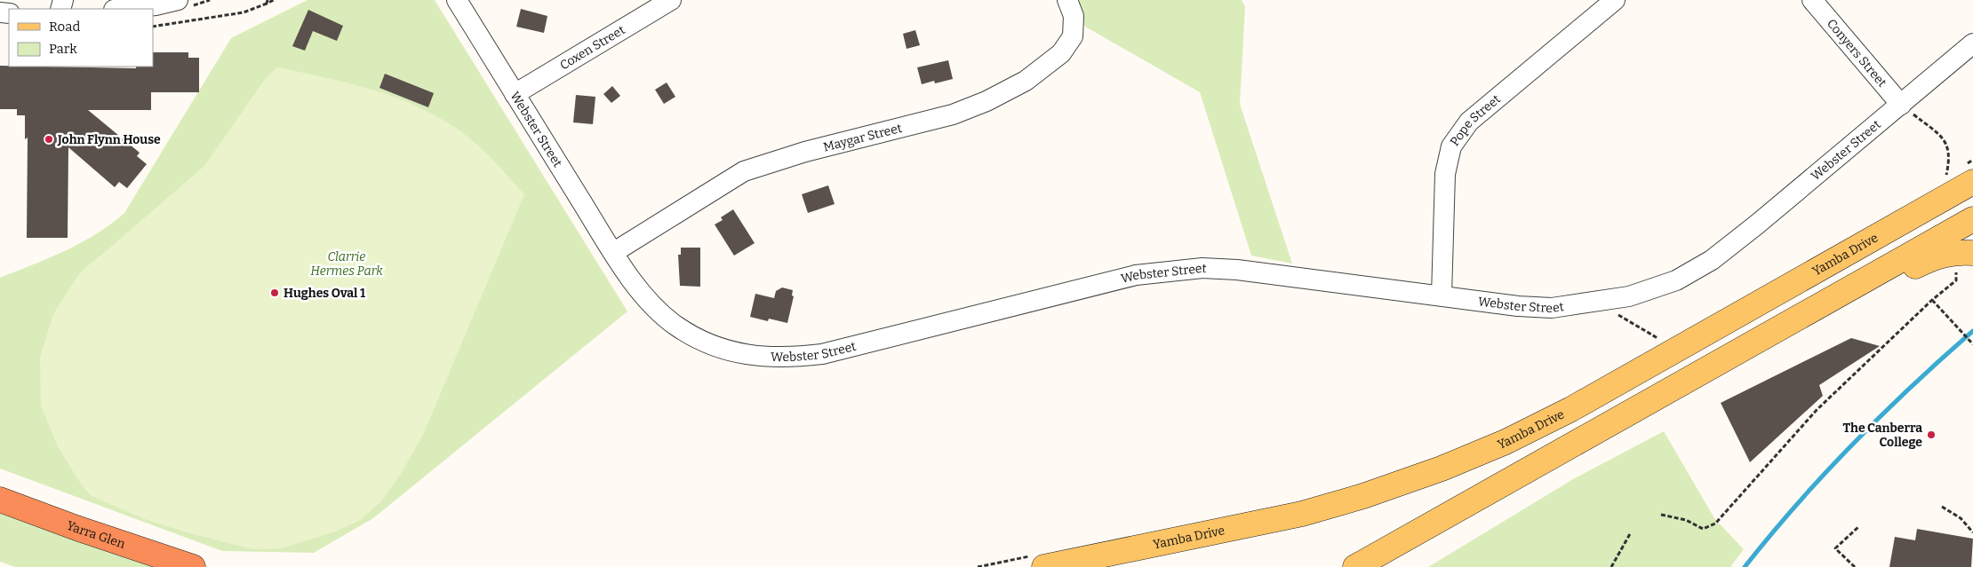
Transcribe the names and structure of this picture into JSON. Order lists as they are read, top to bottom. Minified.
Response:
{"streets":{"highway":["Yarra Glen"],"main road":["Yamba Drive"],"street":["Coxen Street","Conyers Street","Pope Street","Webster Street","Maygar Street"]},"crossings":[["Coxen Street","Webster Street"],["Conyers Street","Webster Street"],["Pope Street","Webster Street"],["Webster Street","Maygar Street"]],"parks":["Clarrie Hermes Park"],"places":["John Flynn House","Hughes Oval 1","The Canberra College"],"legend":["Road","Park"]}
